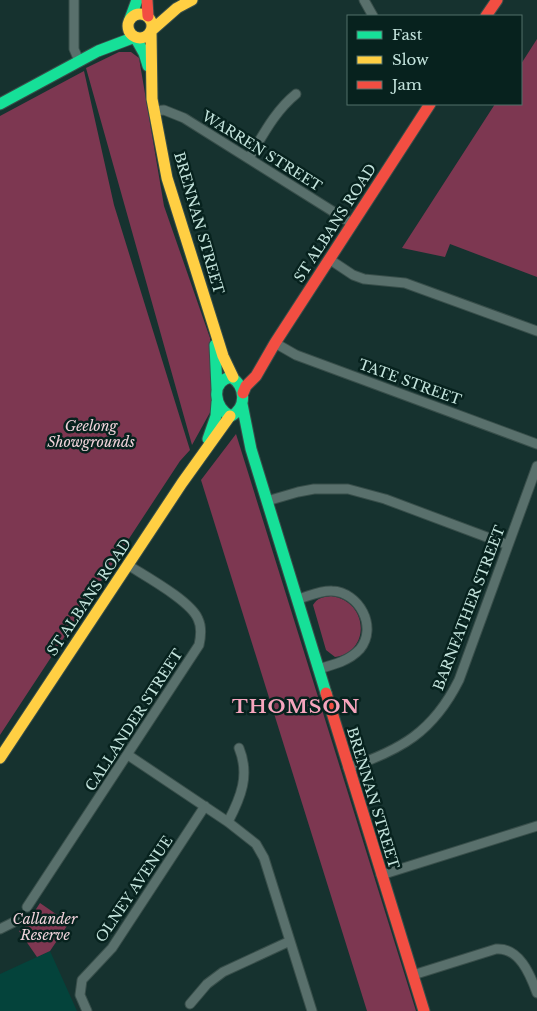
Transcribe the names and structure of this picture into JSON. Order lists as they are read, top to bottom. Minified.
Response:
{"streets":{"main road":["BRENNAN STREET","ST ALBANS ROAD"],"street":["WARREN STREET","TATE STREET","BARNFATHER STREET","CALLANDER STREET","OLNEY AVENUE"]},"crossings":[["WARREN STREET","BRENNAN STREET"],["WARREN STREET","ST ALBANS ROAD"],["BRENNAN STREET","ST ALBANS ROAD"],["BRENNAN STREET","BARNFATHER STREET"],["ST ALBANS ROAD","TATE STREET"],["ST ALBANS ROAD","CALLANDER STREET"]],"districts":["THOMSON"],"parks":["Geelong Showgrounds","Callander Reserve"],"legend":["Fast","Slow","Jam"]}
